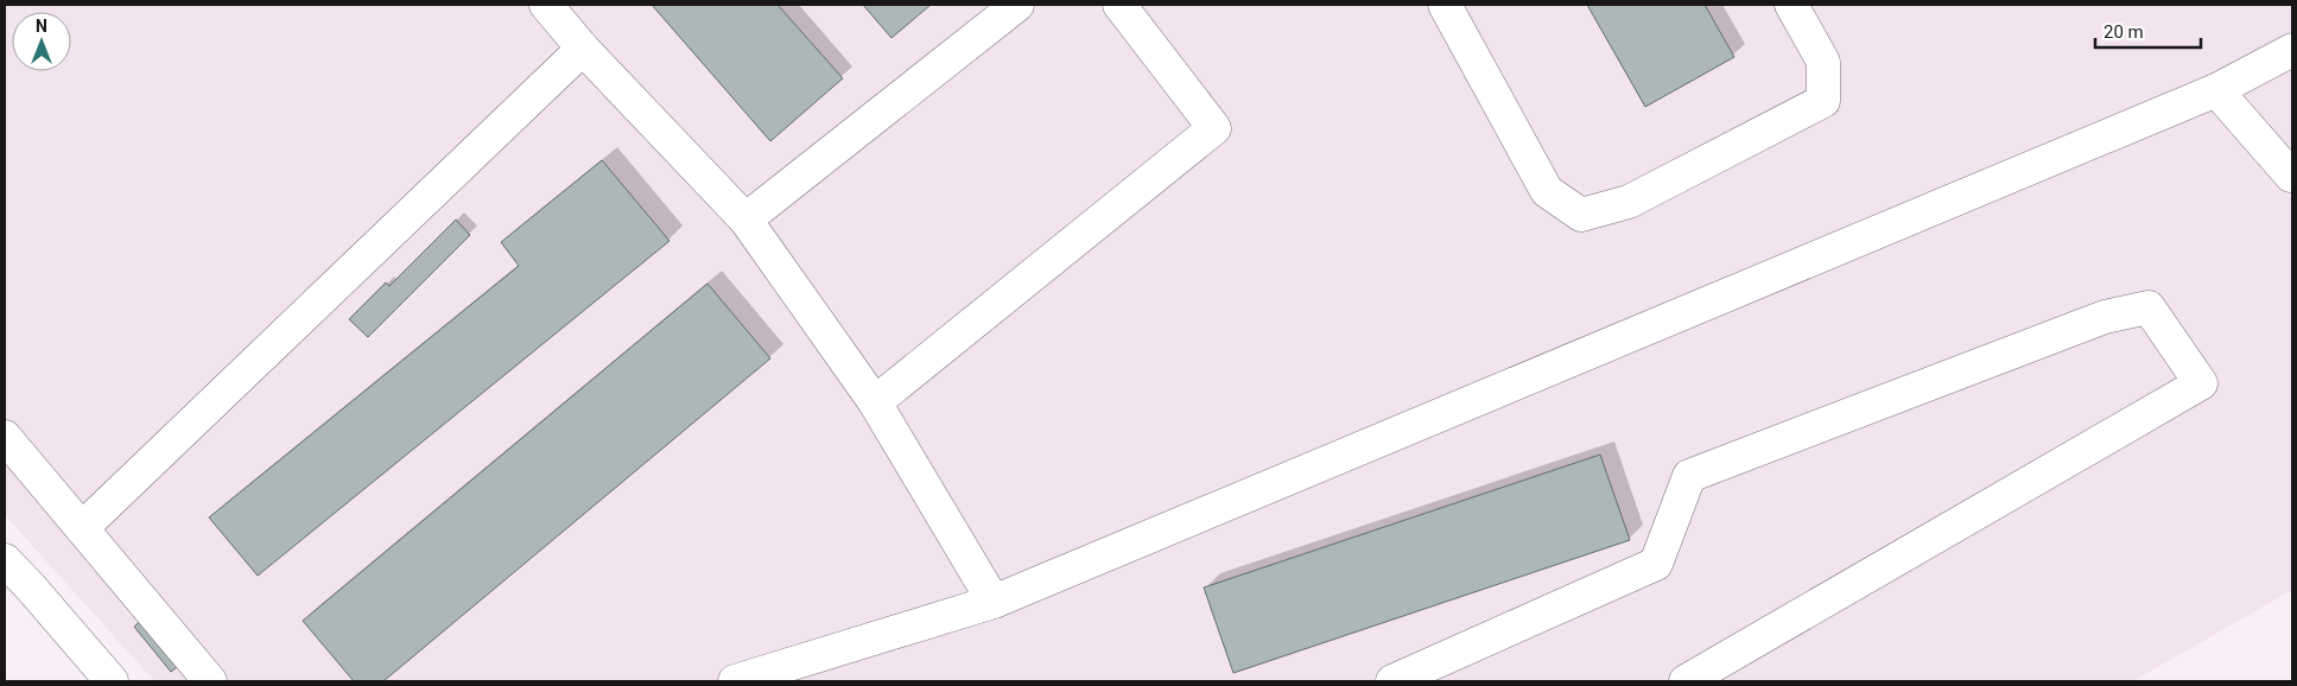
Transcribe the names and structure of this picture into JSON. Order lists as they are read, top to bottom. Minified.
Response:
{"scale_bar":"20 m","north":"top"}
